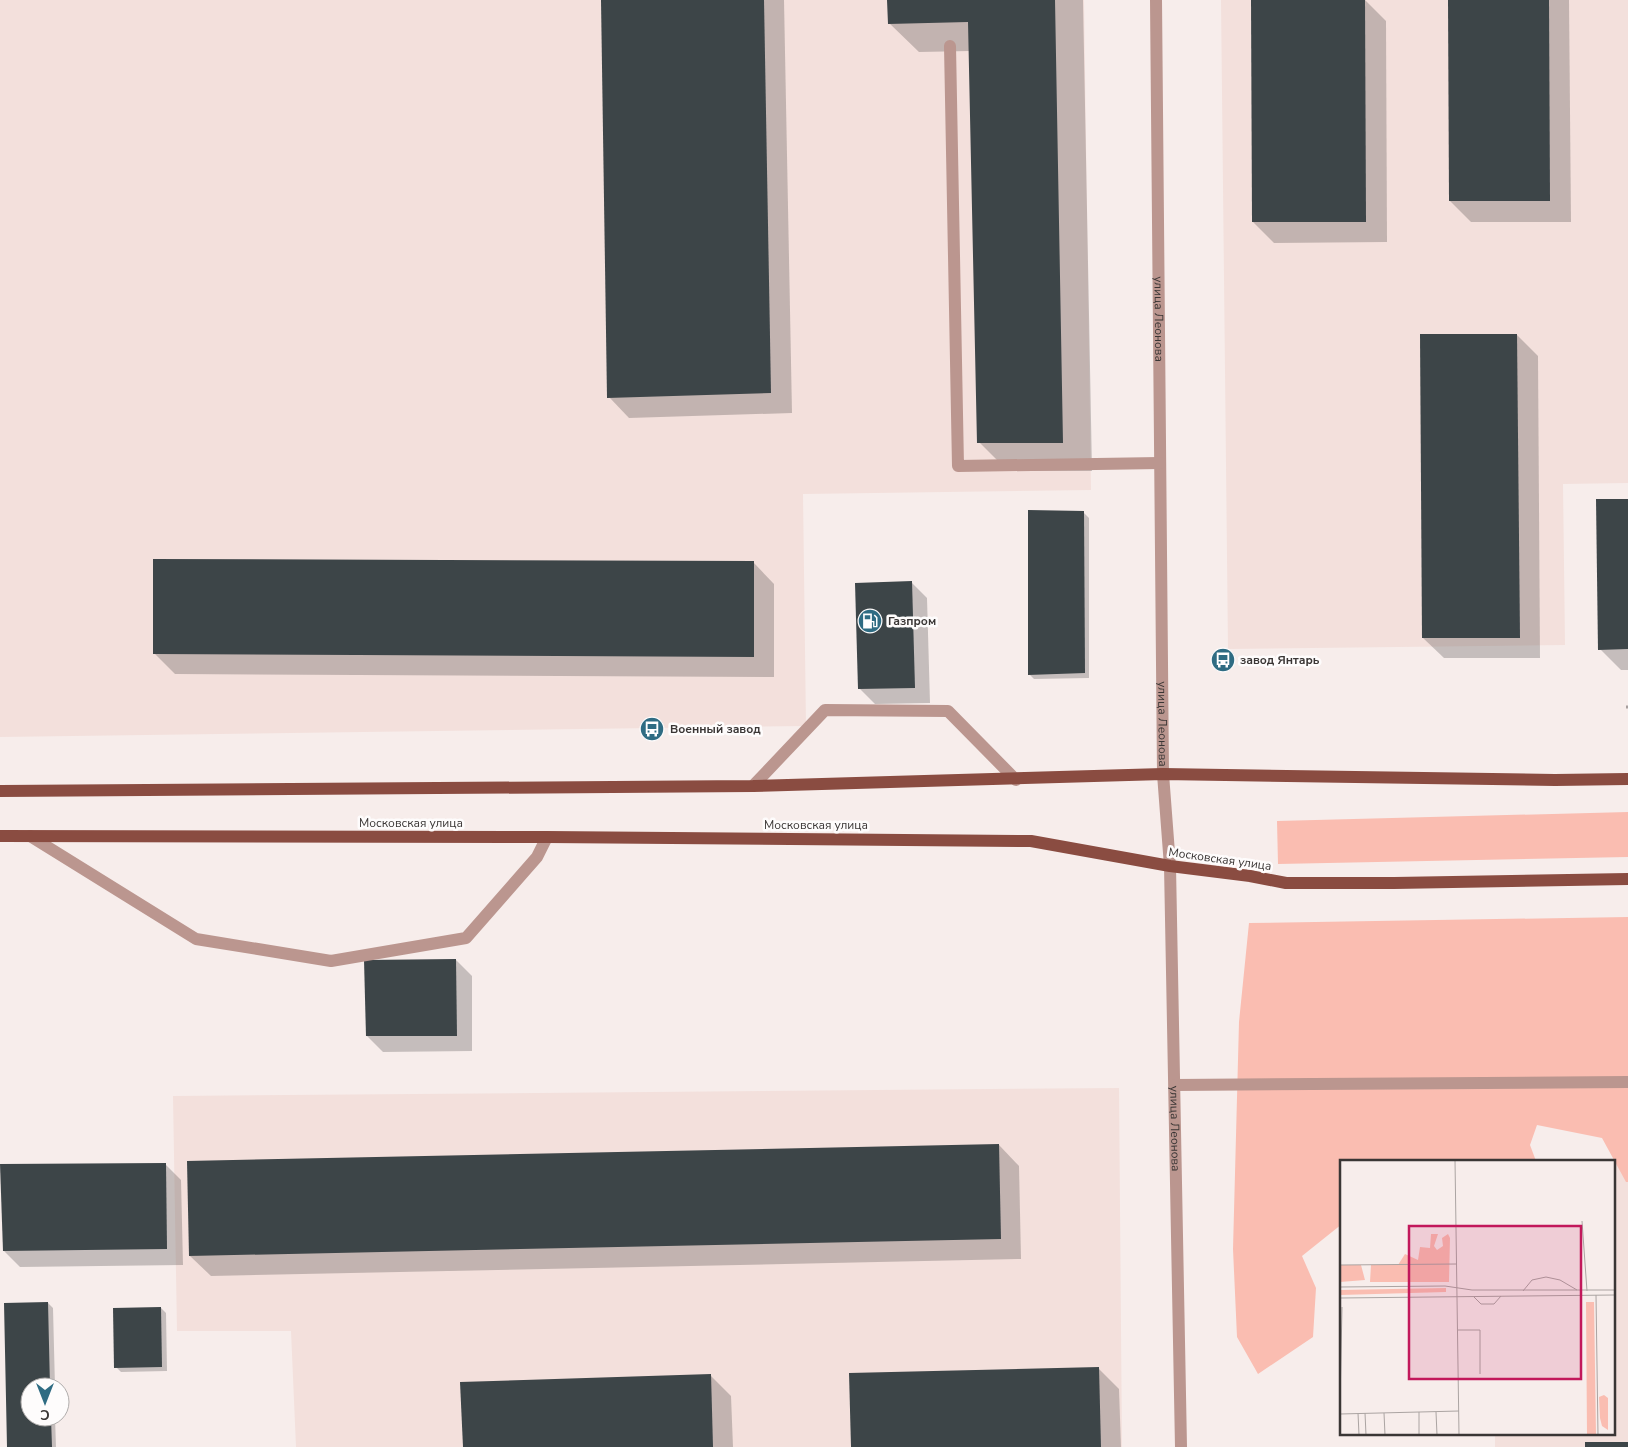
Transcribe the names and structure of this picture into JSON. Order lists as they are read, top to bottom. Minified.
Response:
{"streets":{"main road":["Московская улица"],"street":["улица Леонова"]},"crossings":[["улица Леонова","Московская улица"]],"places":{"fuel station":["Газпром"],"bus stop":["завод Янтарь","Военный завод"]},"north":"bottom"}
